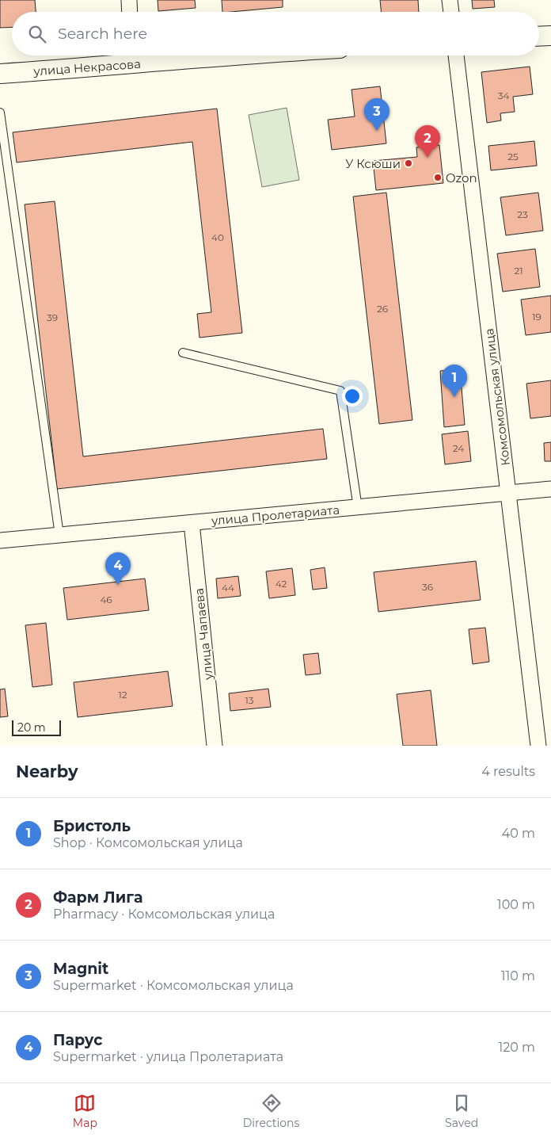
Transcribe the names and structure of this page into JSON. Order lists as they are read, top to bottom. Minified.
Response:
{"streets":{"street":["улица Некрасова","Комсомольская улица","улица Пролетариата","улица Чапаева"]},"crossings":[["Комсомольская улица","улица Пролетариата"],["улица Пролетариата","улица Чапаева"]],"places":["У Ксюши","Ozon"],"house_numbers":["34","25","23","40","21","26","19","39","24","42","36","44","46","12","13"],"scale_bar":"20 m","page":{"search":"Search here","pins":["3","2","1","4"],"scale":"20 m","heading":["Nearby","4 results"],"list":[{"mark":"1","name":"Бристоль","note":"Shop · Комсомольская улица","value":"40 m"},{"mark":"2","name":"Фарм Лига","note":"Pharmacy · Комсомольская улица","value":"100 m"},{"mark":"3","name":"Magnit","note":"Supermarket · Комсомольская улица","value":"110 m"},{"mark":"4","name":"Парус","note":"Supermarket · улица Пролетариата","value":"120 m"}],"nav":["Map","Directions","Saved"]}}
